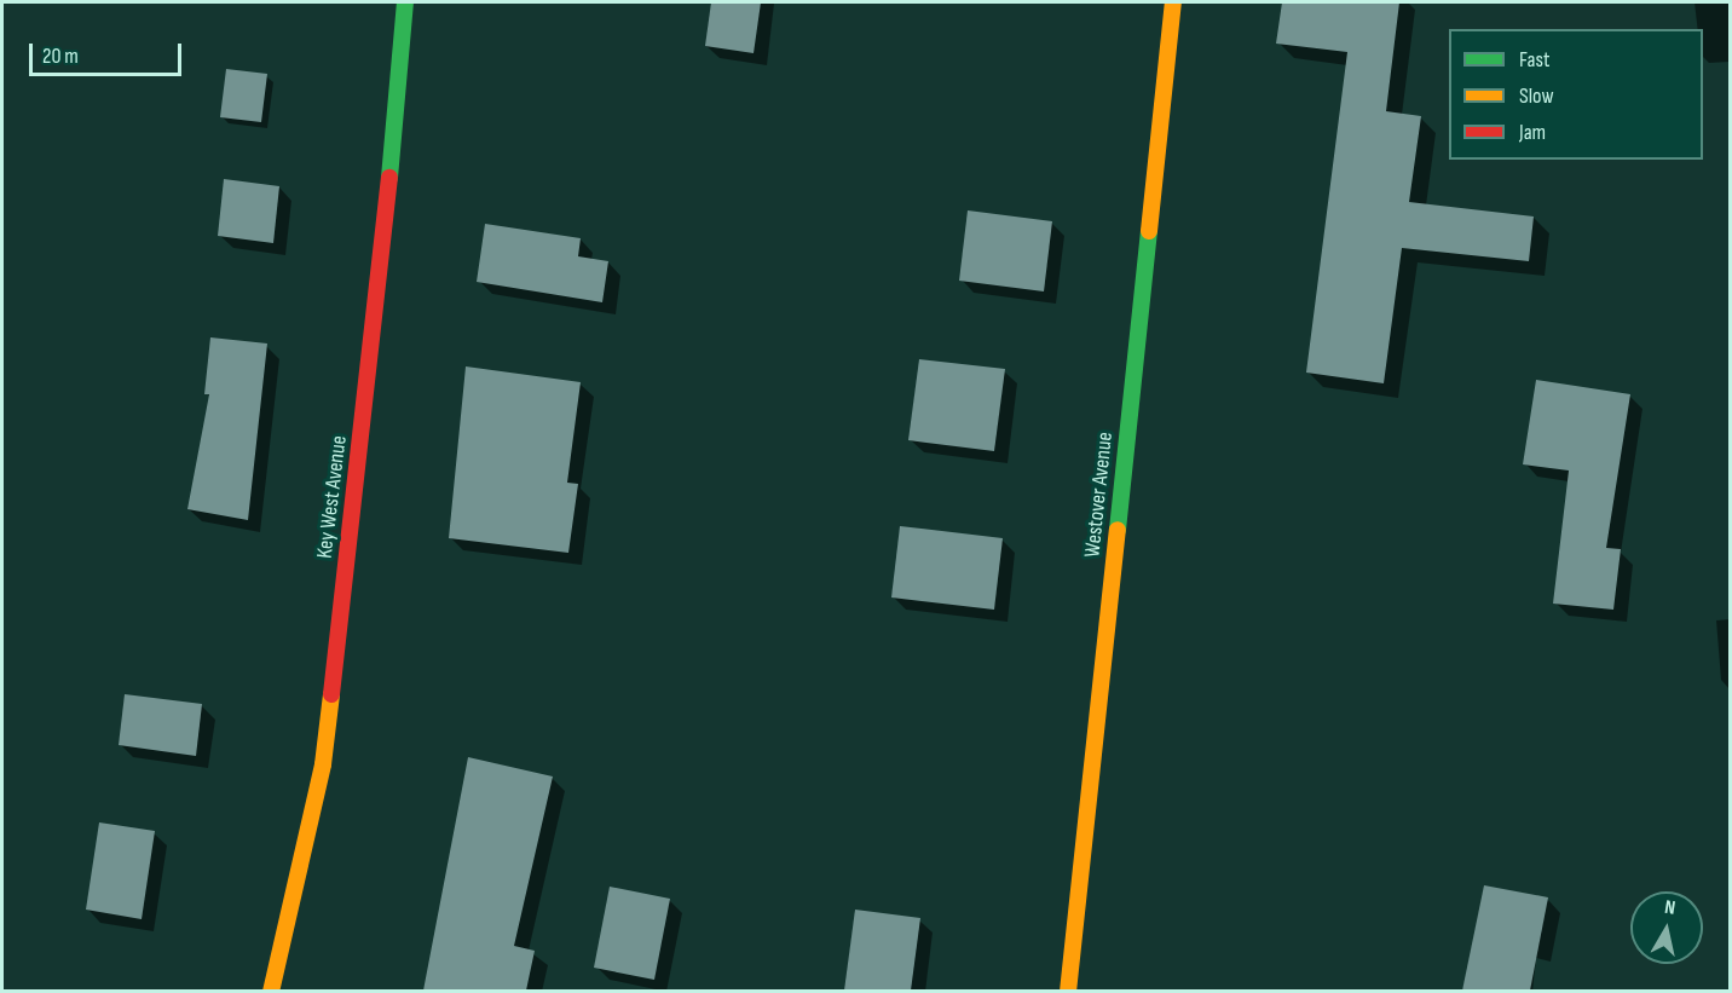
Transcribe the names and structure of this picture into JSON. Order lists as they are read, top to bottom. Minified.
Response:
{"streets":{"street":["Westover Avenue","Key West Avenue"]},"legend":["Fast","Slow","Jam"],"scale_bar":"20 m","north":"top"}
